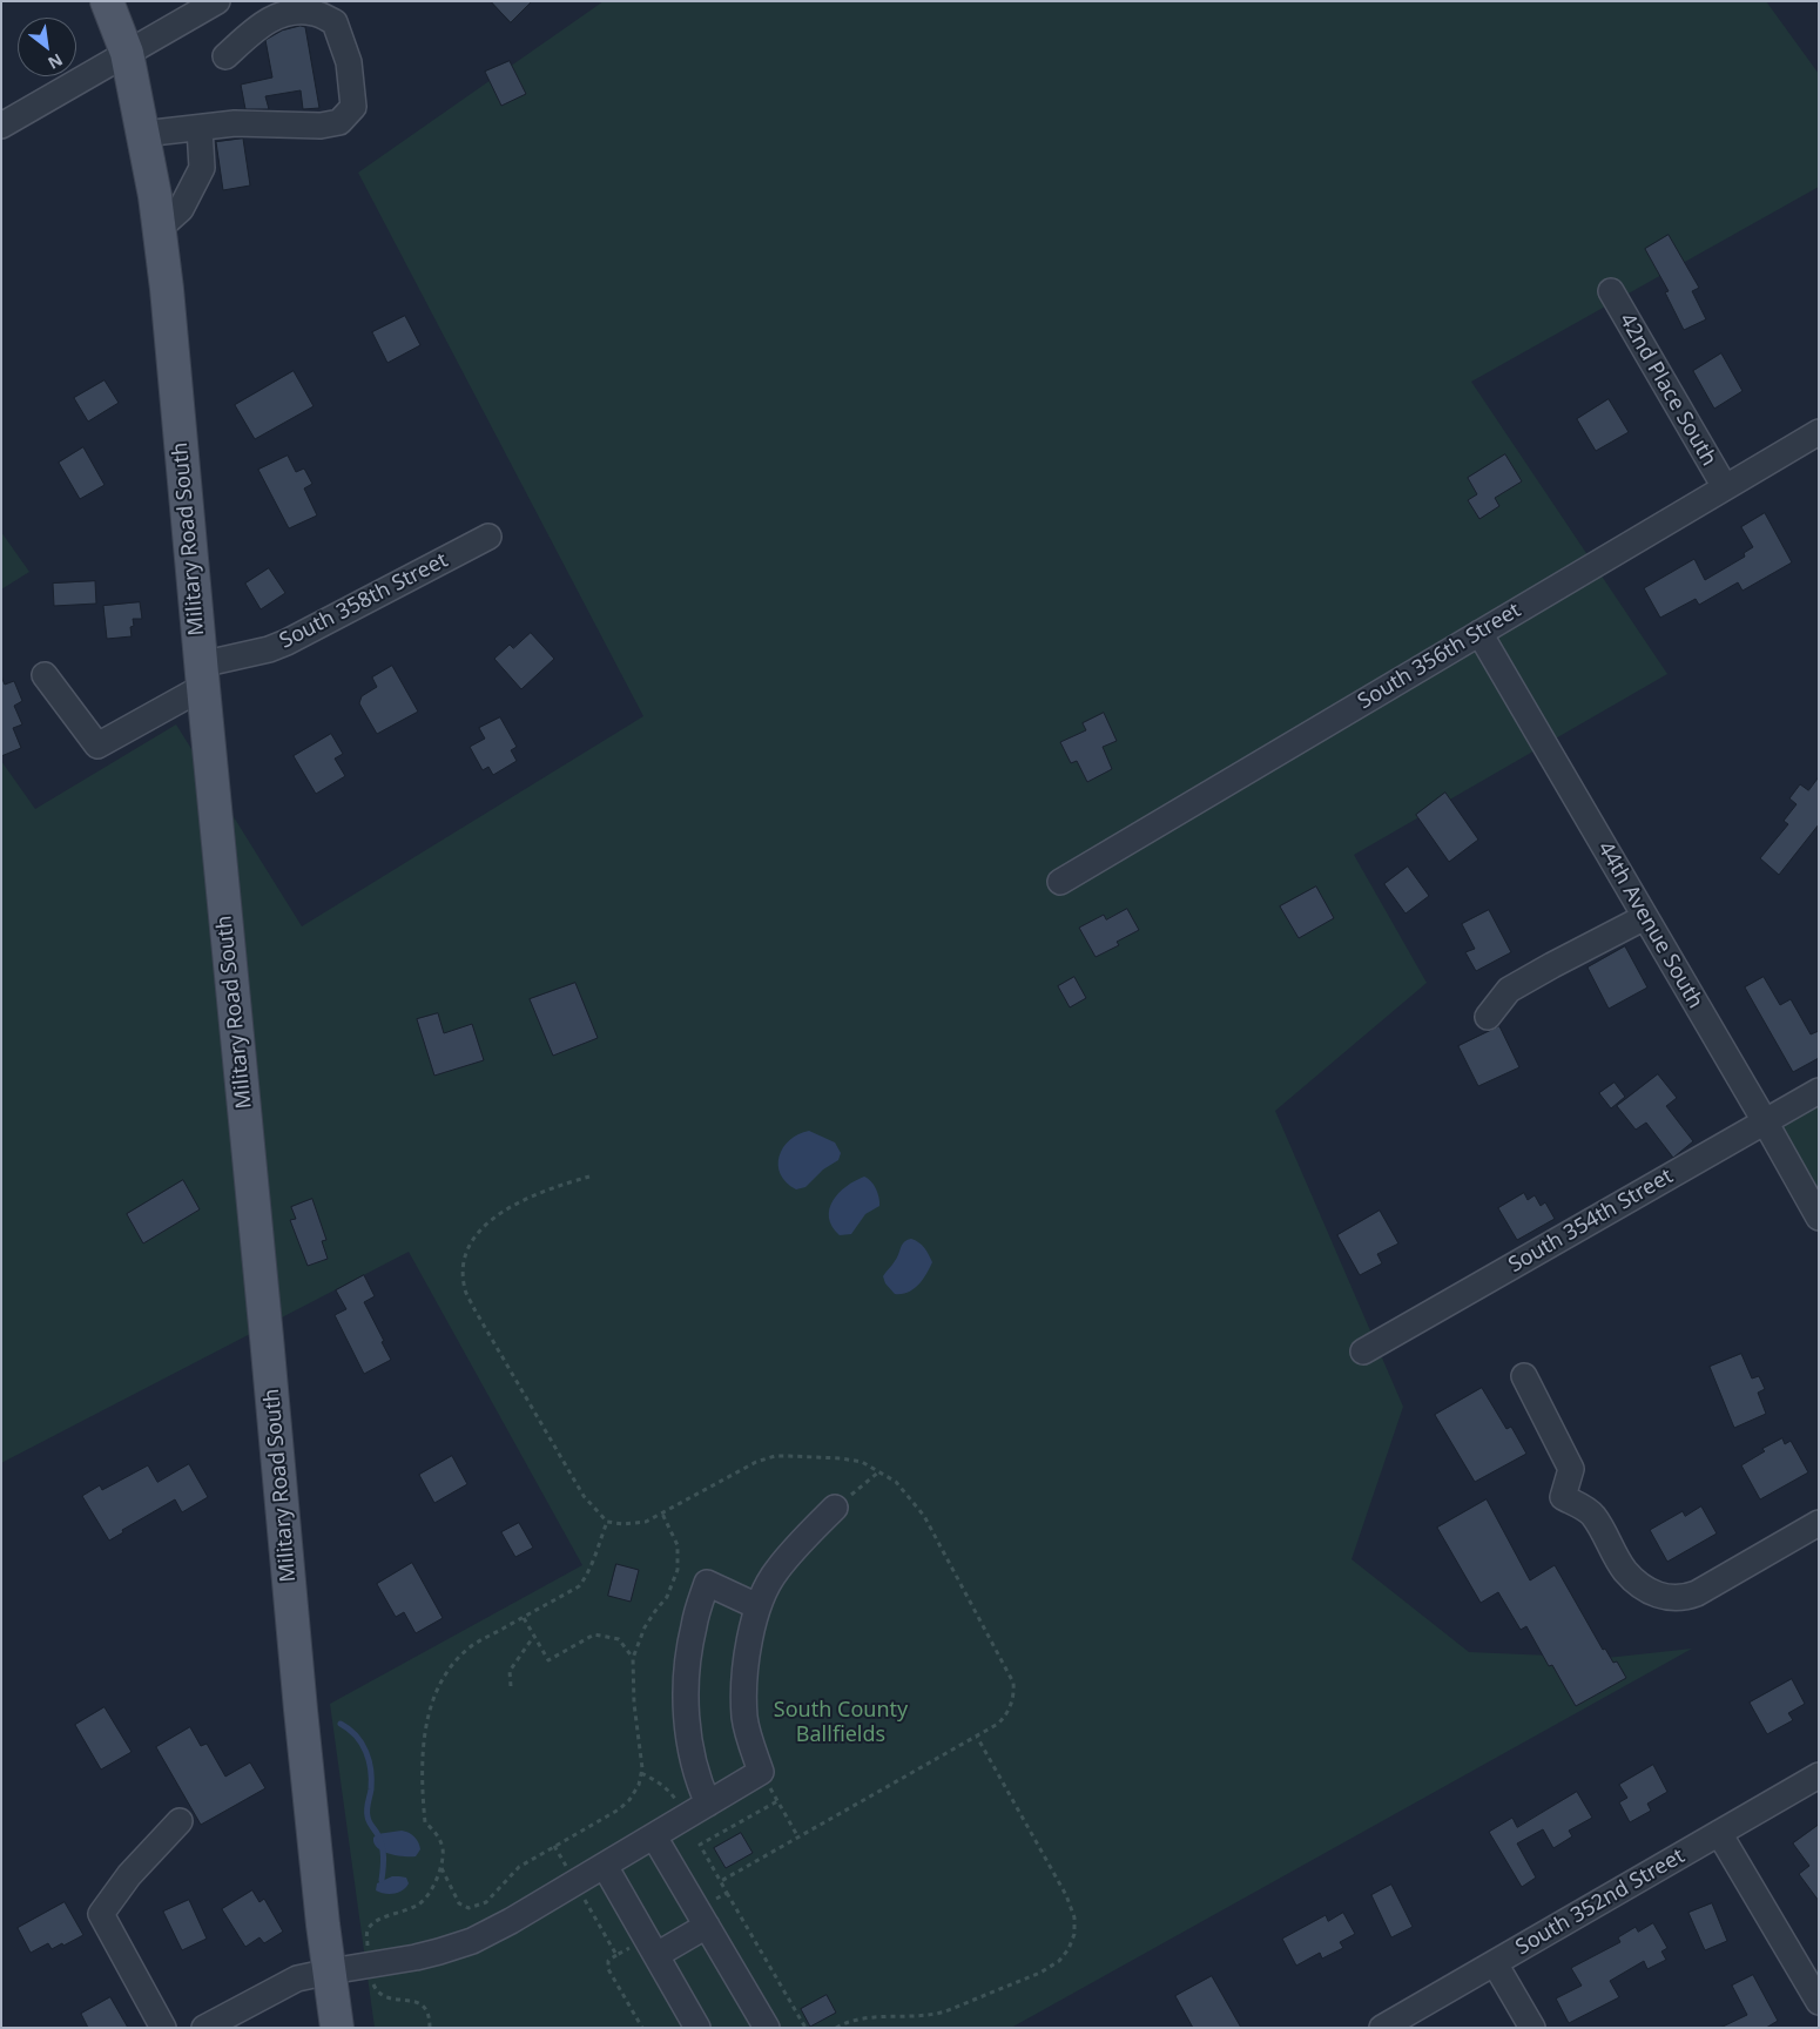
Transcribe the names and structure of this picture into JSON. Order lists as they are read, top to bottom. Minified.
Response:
{"streets":{"main road":["Military Road South"],"street":["42nd Place South","South 358th Street","South 356th Street","44th Avenue South","South 354th Street","South 352nd Street"]},"crossings":[["42nd Place South","South 356th Street"],["Military Road South","South 358th Street"],["South 356th Street","44th Avenue South"],["44th Avenue South","South 354th Street"]],"parks":["South County Ballfields"],"north":"bottom right"}
